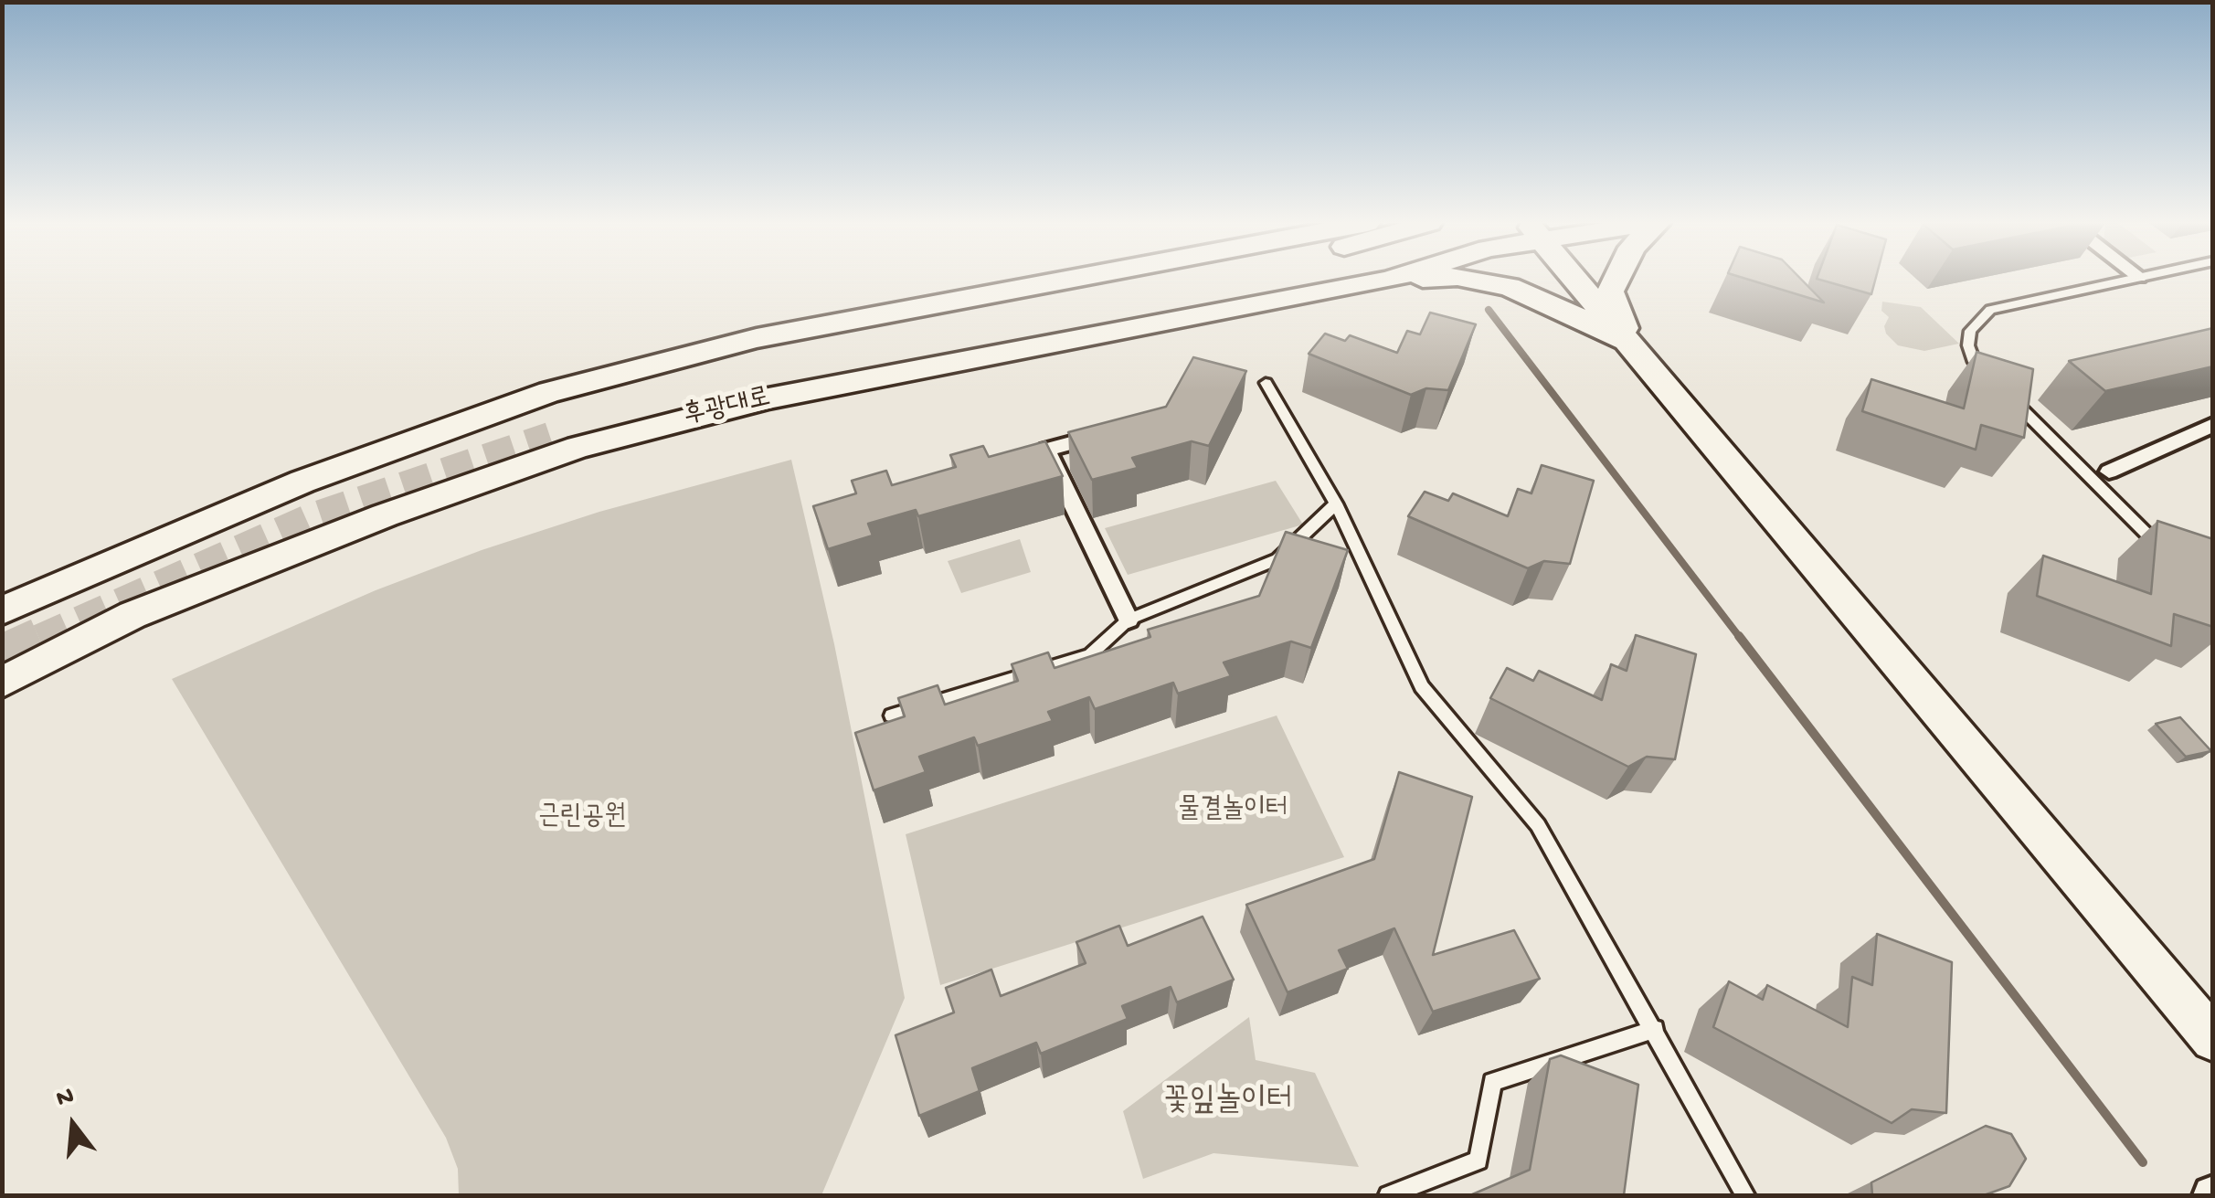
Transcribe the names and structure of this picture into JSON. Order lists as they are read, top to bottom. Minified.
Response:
{"streets":{"street":["후광대로"]},"parks":["물결놀이터","근린공원","꽃잎놀이터"],"north":"top"}
